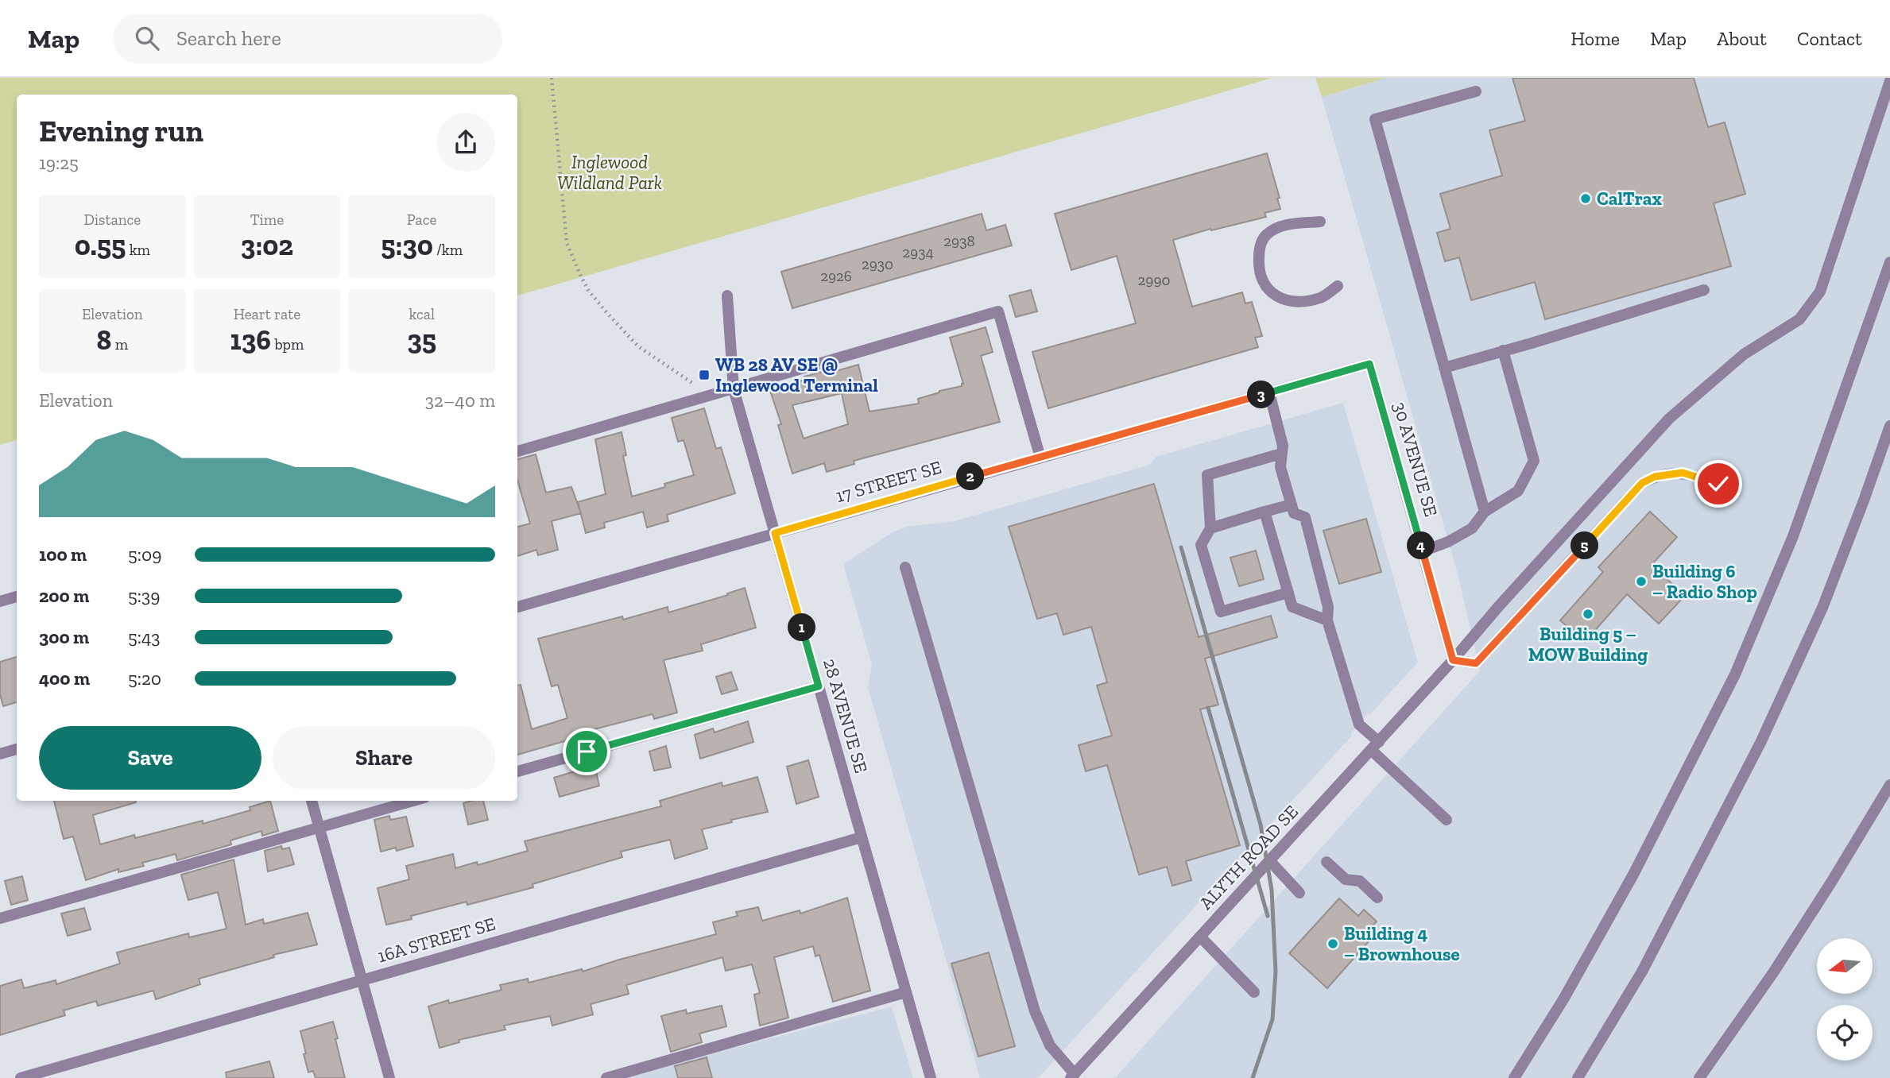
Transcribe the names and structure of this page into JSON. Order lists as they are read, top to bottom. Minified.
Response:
{"streets":{"street":["30 AVENUE SE","17 STREET SE","28 AVENUE SE","ALYTH ROAD SE","16A STREET SE"]},"crossings":[["30 AVENUE SE","17 STREET SE"],["30 AVENUE SE","ALYTH ROAD SE"],["17 STREET SE","28 AVENUE SE"],["28 AVENUE SE","16A STREET SE"]],"parks":["Inglewood Wildland Park"],"places":{"other":["CalTrax","Building 6 – Radio Shop","Building 5 – MOW Building","Building 4 – Brownhouse"],"transit":["WB 28 AV SE @ Inglewood Terminal"]},"house_numbers":["2938","2934","2930","2926","2990"],"north":"left","page":{"header":"Map","search":"Search here","nav":["Home","Map","About","Contact"],"heading":["Evening run","19:25"],"stats":[["Distance","0.55 km"],["Time","3:02"],["Pace","5:30 /km"],["Elevation","8 m"],["Heart rate","136 bpm"],["kcal","35"]],"chart":["Elevation","32–40 m"],"pins":["3","2","4","5","1"],"list":[{"name":"100 m","note":"5:09"},{"name":"200 m","note":"5:39"},{"name":"300 m","note":"5:43"},{"name":"400 m","note":"5:20"}],"buttons":["Save","Share"]}}
